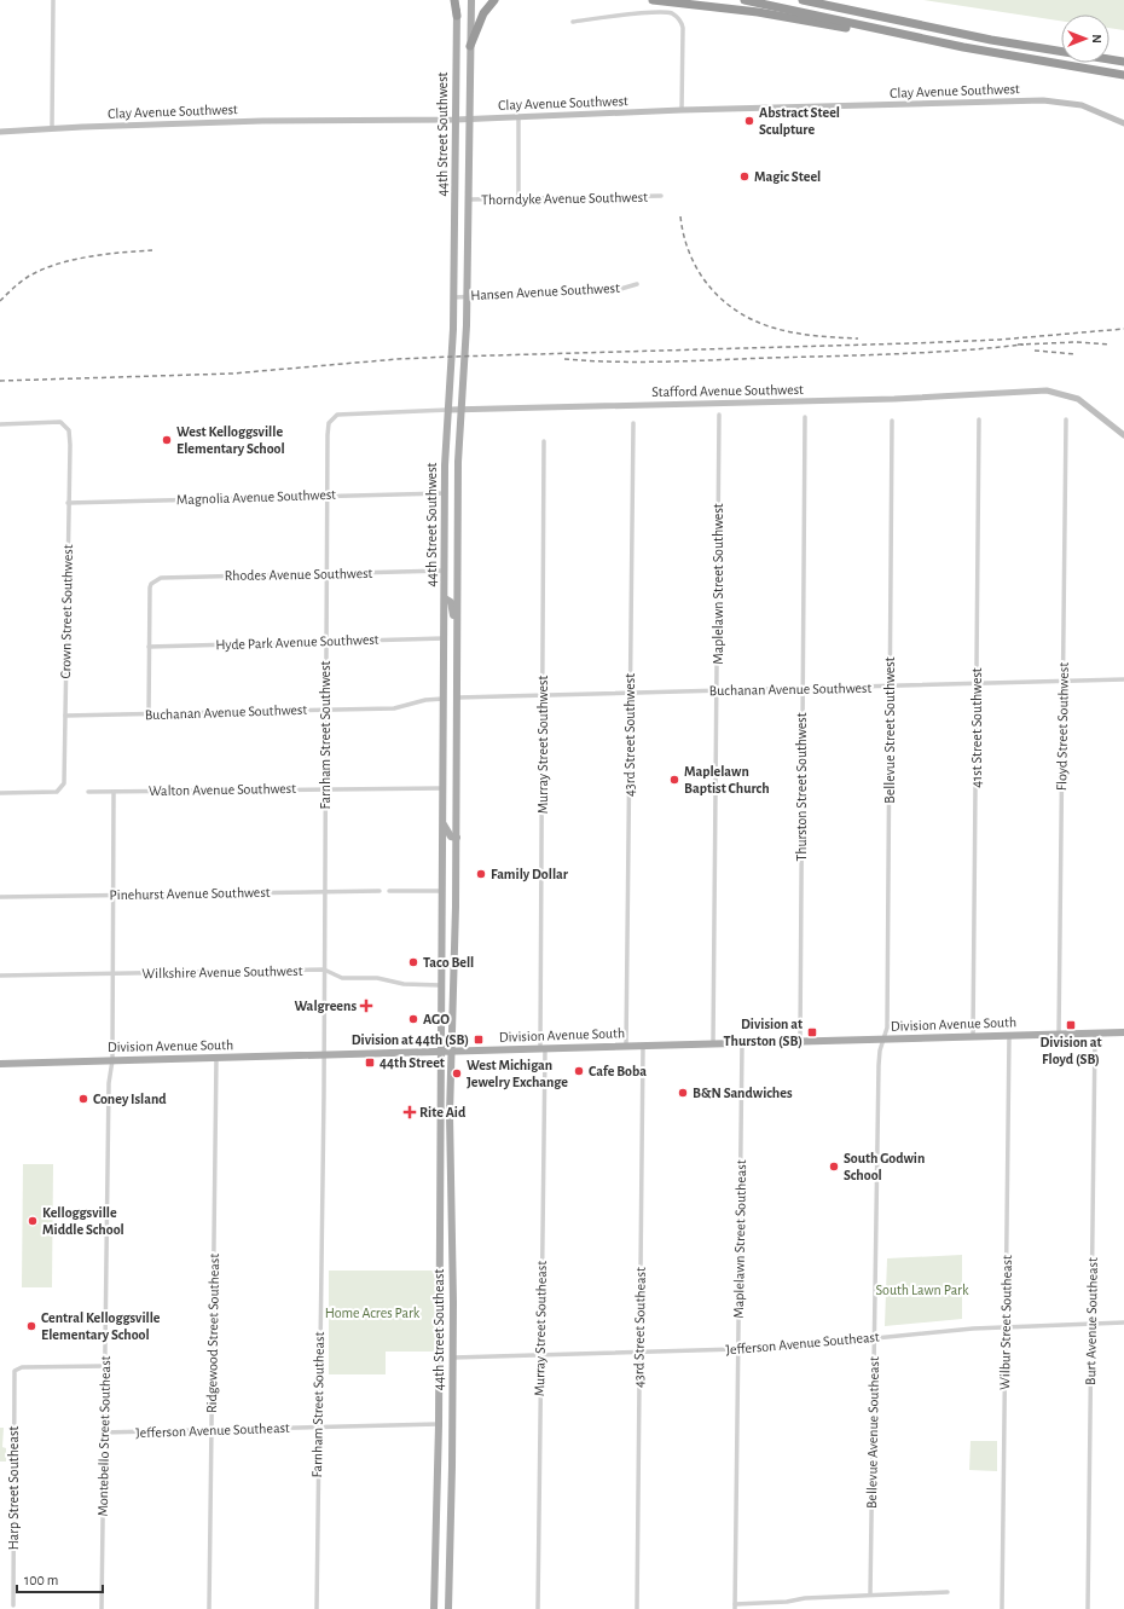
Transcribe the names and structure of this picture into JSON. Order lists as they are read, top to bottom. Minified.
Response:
{"streets":{"main road":["44th Street Southwest","Division Avenue South","44th Street Southeast"],"street":["Clay Avenue Southwest","Thorndyke Avenue Southwest","Hansen Avenue Southwest","Stafford Avenue Southwest","Magnolia Avenue Southwest","Rhodes Avenue Southwest","Maplelawn Street Southwest","Crown Street Southwest","Hyde Park Avenue Southwest","Buchanan Avenue Southwest","Floyd Street Southwest","41st Street Southwest","Bellevue Street Southwest","Farnham Street Southwest","43rd Street Southwest","Murray Street Southwest","Thurston Street Southwest","Walton Avenue Southwest","Pinehurst Avenue Southwest","Wilkshire Avenue Southwest","Maplelawn Street Southeast","Burt Avenue Southeast","Wilbur Street Southeast","43rd Street Southeast","Murray Street Southeast","Ridgewood Street Southeast","Jefferson Avenue Southeast","Farnham Street Southeast","Bellevue Avenue Southeast","Montebello Street Southeast","Harp Street Southeast"]},"crossings":[["Clay Avenue Southwest","44th Street Southwest"],["44th Street Southwest","Thorndyke Avenue Southwest"],["44th Street Southwest","Hansen Avenue Southwest"],["44th Street Southwest","Stafford Avenue Southwest"],["44th Street Southwest","Magnolia Avenue Southwest"],["44th Street Southwest","Rhodes Avenue Southwest"],["44th Street Southwest","Hyde Park Avenue Southwest"],["44th Street Southwest","Buchanan Avenue Southwest"],["44th Street Southwest","Walton Avenue Southwest"],["44th Street Southwest","Wilkshire Avenue Southwest"],["44th Street Southwest","Division Avenue South"],["44th Street Southwest","44th Street Southeast"],["Stafford Avenue Southwest","Farnham Street Southwest"],["Magnolia Avenue Southwest","Crown Street Southwest"],["Magnolia Avenue Southwest","Farnham Street Southwest"],["Rhodes Avenue Southwest","Hyde Park Avenue Southwest"],["Rhodes Avenue Southwest","Farnham Street Southwest"],["Maplelawn Street Southwest","Buchanan Avenue Southwest"],["Maplelawn Street Southwest","Division Avenue South"],["Crown Street Southwest","Buchanan Avenue Southwest"],["Hyde Park Avenue Southwest","Farnham Street Southwest"],["Buchanan Avenue Southwest","Floyd Street Southwest"],["Buchanan Avenue Southwest","41st Street Southwest"],["Buchanan Avenue Southwest","Bellevue Street Southwest"],["Buchanan Avenue Southwest","Farnham Street Southwest"],["Buchanan Avenue Southwest","43rd Street Southwest"],["Buchanan Avenue Southwest","Murray Street Southwest"],["Buchanan Avenue Southwest","Thurston Street Southwest"],["Floyd Street Southwest","Division Avenue South"],["41st Street Southwest","Division Avenue South"],["Bellevue Street Southwest","Division Avenue South"],["Bellevue Street Southwest","Bellevue Avenue Southeast"],["Farnham Street Southwest","Walton Avenue Southwest"],["Farnham Street Southwest","Pinehurst Avenue Southwest"],["Farnham Street Southwest","Wilkshire Avenue Southwest"],["Farnham Street Southwest","Division Avenue South"],["Farnham Street Southwest","Farnham Street Southeast"],["43rd Street Southwest","Division Avenue South"],["Murray Street Southwest","Division Avenue South"],["Murray Street Southwest","Murray Street Southeast"],["Thurston Street Southwest","Division Avenue South"],["Walton Avenue Southwest","Montebello Street Southeast"],["Pinehurst Avenue Southwest","Montebello Street Southeast"],["Wilkshire Avenue Southwest","Montebello Street Southeast"],["Division Avenue South","Maplelawn Street Southeast"],["Division Avenue South","Burt Avenue Southeast"],["Division Avenue South","Wilbur Street Southeast"],["Division Avenue South","43rd Street Southeast"],["Division Avenue South","Murray Street Southeast"],["Division Avenue South","44th Street Southeast"],["Division Avenue South","Ridgewood Street Southeast"],["Division Avenue South","Farnham Street Southeast"],["Division Avenue South","Bellevue Avenue Southeast"],["Division Avenue South","Montebello Street Southeast"],["Maplelawn Street Southeast","Jefferson Avenue Southeast"],["Burt Avenue Southeast","Jefferson Avenue Southeast"],["Wilbur Street Southeast","Jefferson Avenue Southeast"],["43rd Street Southeast","Jefferson Avenue Southeast"],["Murray Street Southeast","Jefferson Avenue Southeast"],["44th Street Southeast","Jefferson Avenue Southeast"],["Ridgewood Street Southeast","Jefferson Avenue Southeast"],["Jefferson Avenue Southeast","Farnham Street Southeast"],["Jefferson Avenue Southeast","Bellevue Avenue Southeast"],["Jefferson Avenue Southeast","Montebello Street Southeast"],["Montebello Street Southeast","Harp Street Southeast"]],"parks":["South Lawn Park","Home Acres Park"],"places":{"other":["Abstract Steel Sculpture","Magic Steel","West Kelloggsville Elementary School","Maplelawn Baptist Church","Family Dollar","Taco Bell","AGO","Cafe Boba","West Michigan Jewelry Exchange","B&N Sandwiches","Coney Island","South Godwin School","Kelloggsville Middle School","Central Kelloggsville Elementary School"],"health":["Walgreens","Rite Aid"],"transit":["Division at Floyd (SB)","Division at Thurston (SB)","Division at 44th (SB)","44th Street"]},"scale_bar":"100 m","north":"right"}
